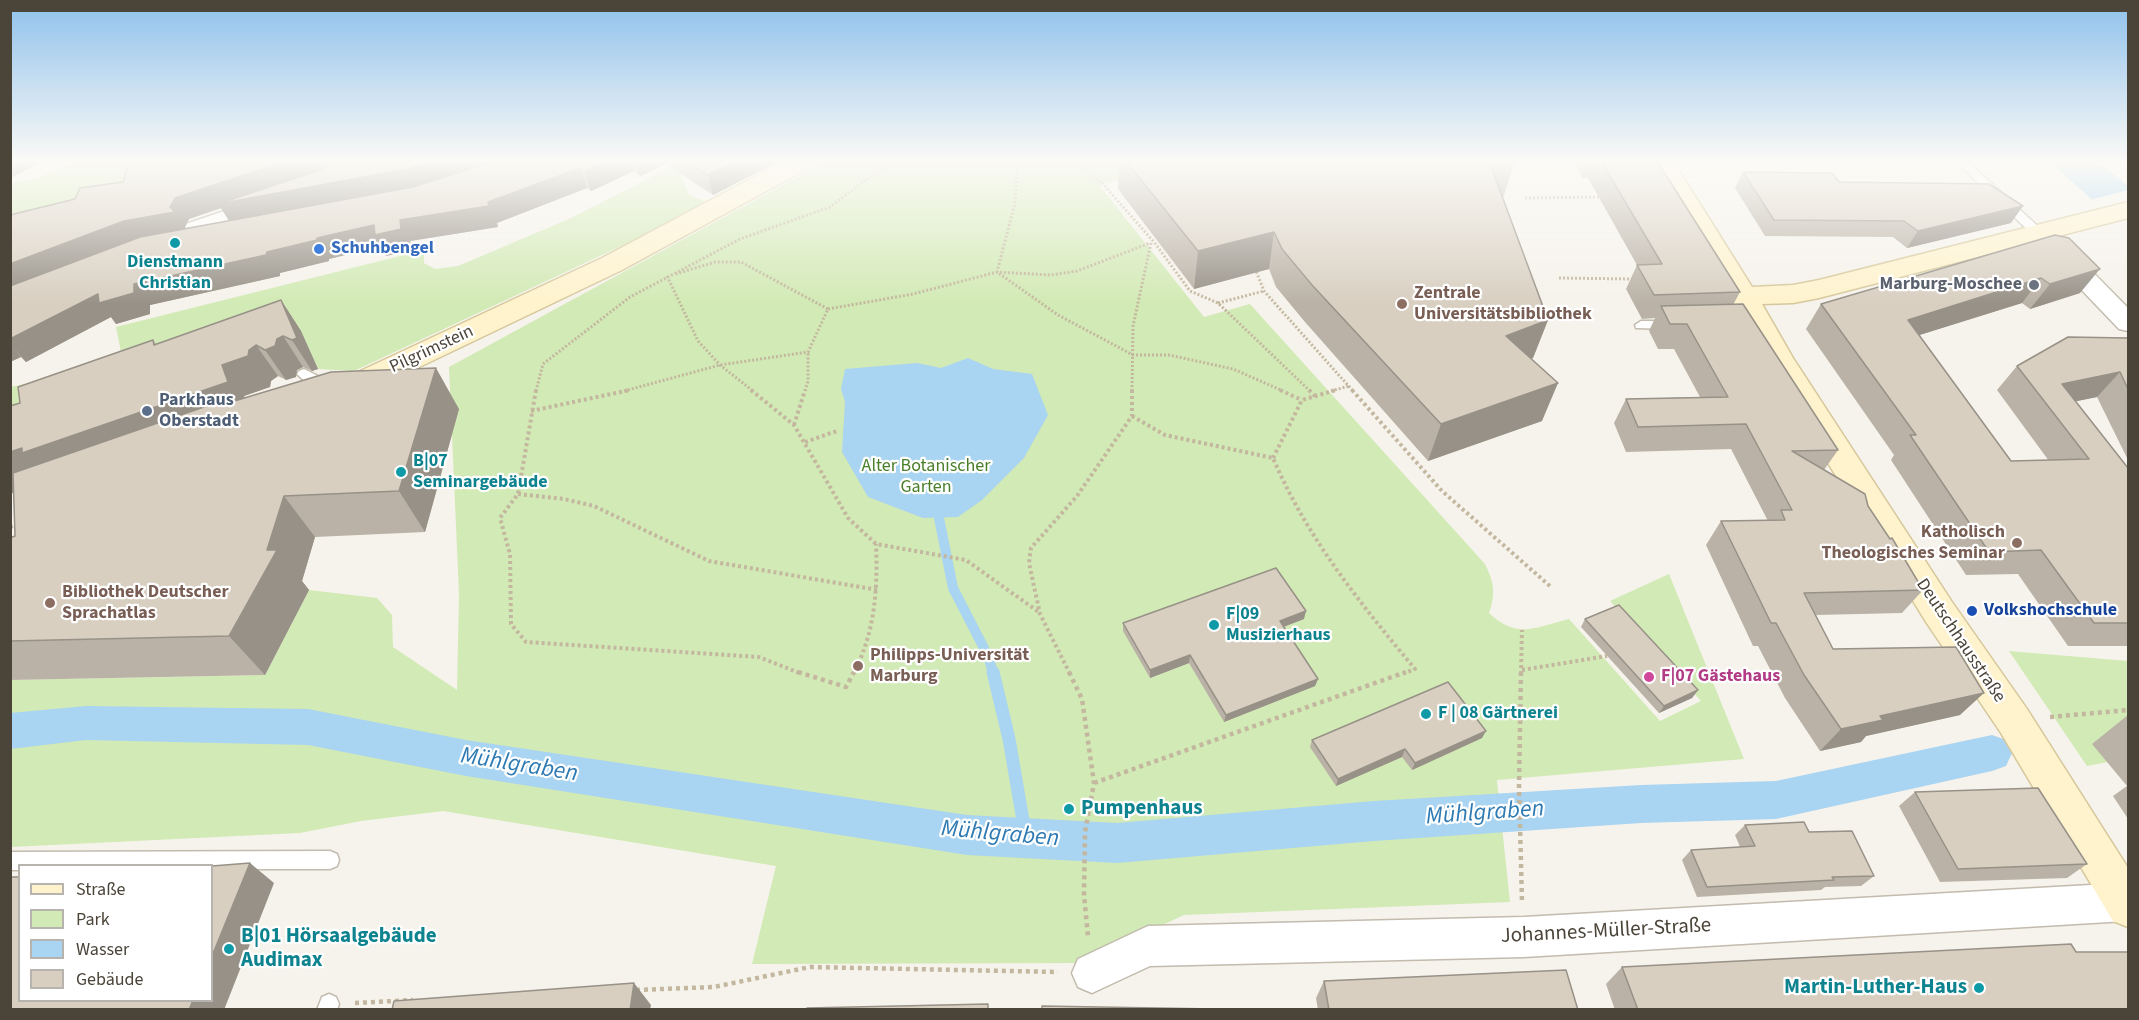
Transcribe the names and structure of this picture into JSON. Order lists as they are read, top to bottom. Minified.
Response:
{"streets":{"main road":["Pilgrimstein","Deutschhausstraße"],"street":["Johannes-Müller-Straße"]},"crossings":[["Deutschhausstraße","Johannes-Müller-Straße"]],"water":["Mühlgraben"],"parks":["Alter Botanischer Garten"],"places":["Dienstmann Christian","Schuhbengel","Marburg-Moschee","Zentrale Universitätsbibliothek","Parkhaus Oberstadt","B|07 Seminargebäude","Katholisch Theologisches Seminar","Bibliothek Deutscher Sprachatlas","Volkshochschule","F|09 Musizierhaus","Philipps-Universität Marburg","F|07 Gästehaus","F | 08 Gärtnerei","Pumpenhaus","B|01 Hörsaalgebäude Audimax","Martin-Luther-Haus"],"legend":["Straße","Park","Wasser","Gebäude"]}
